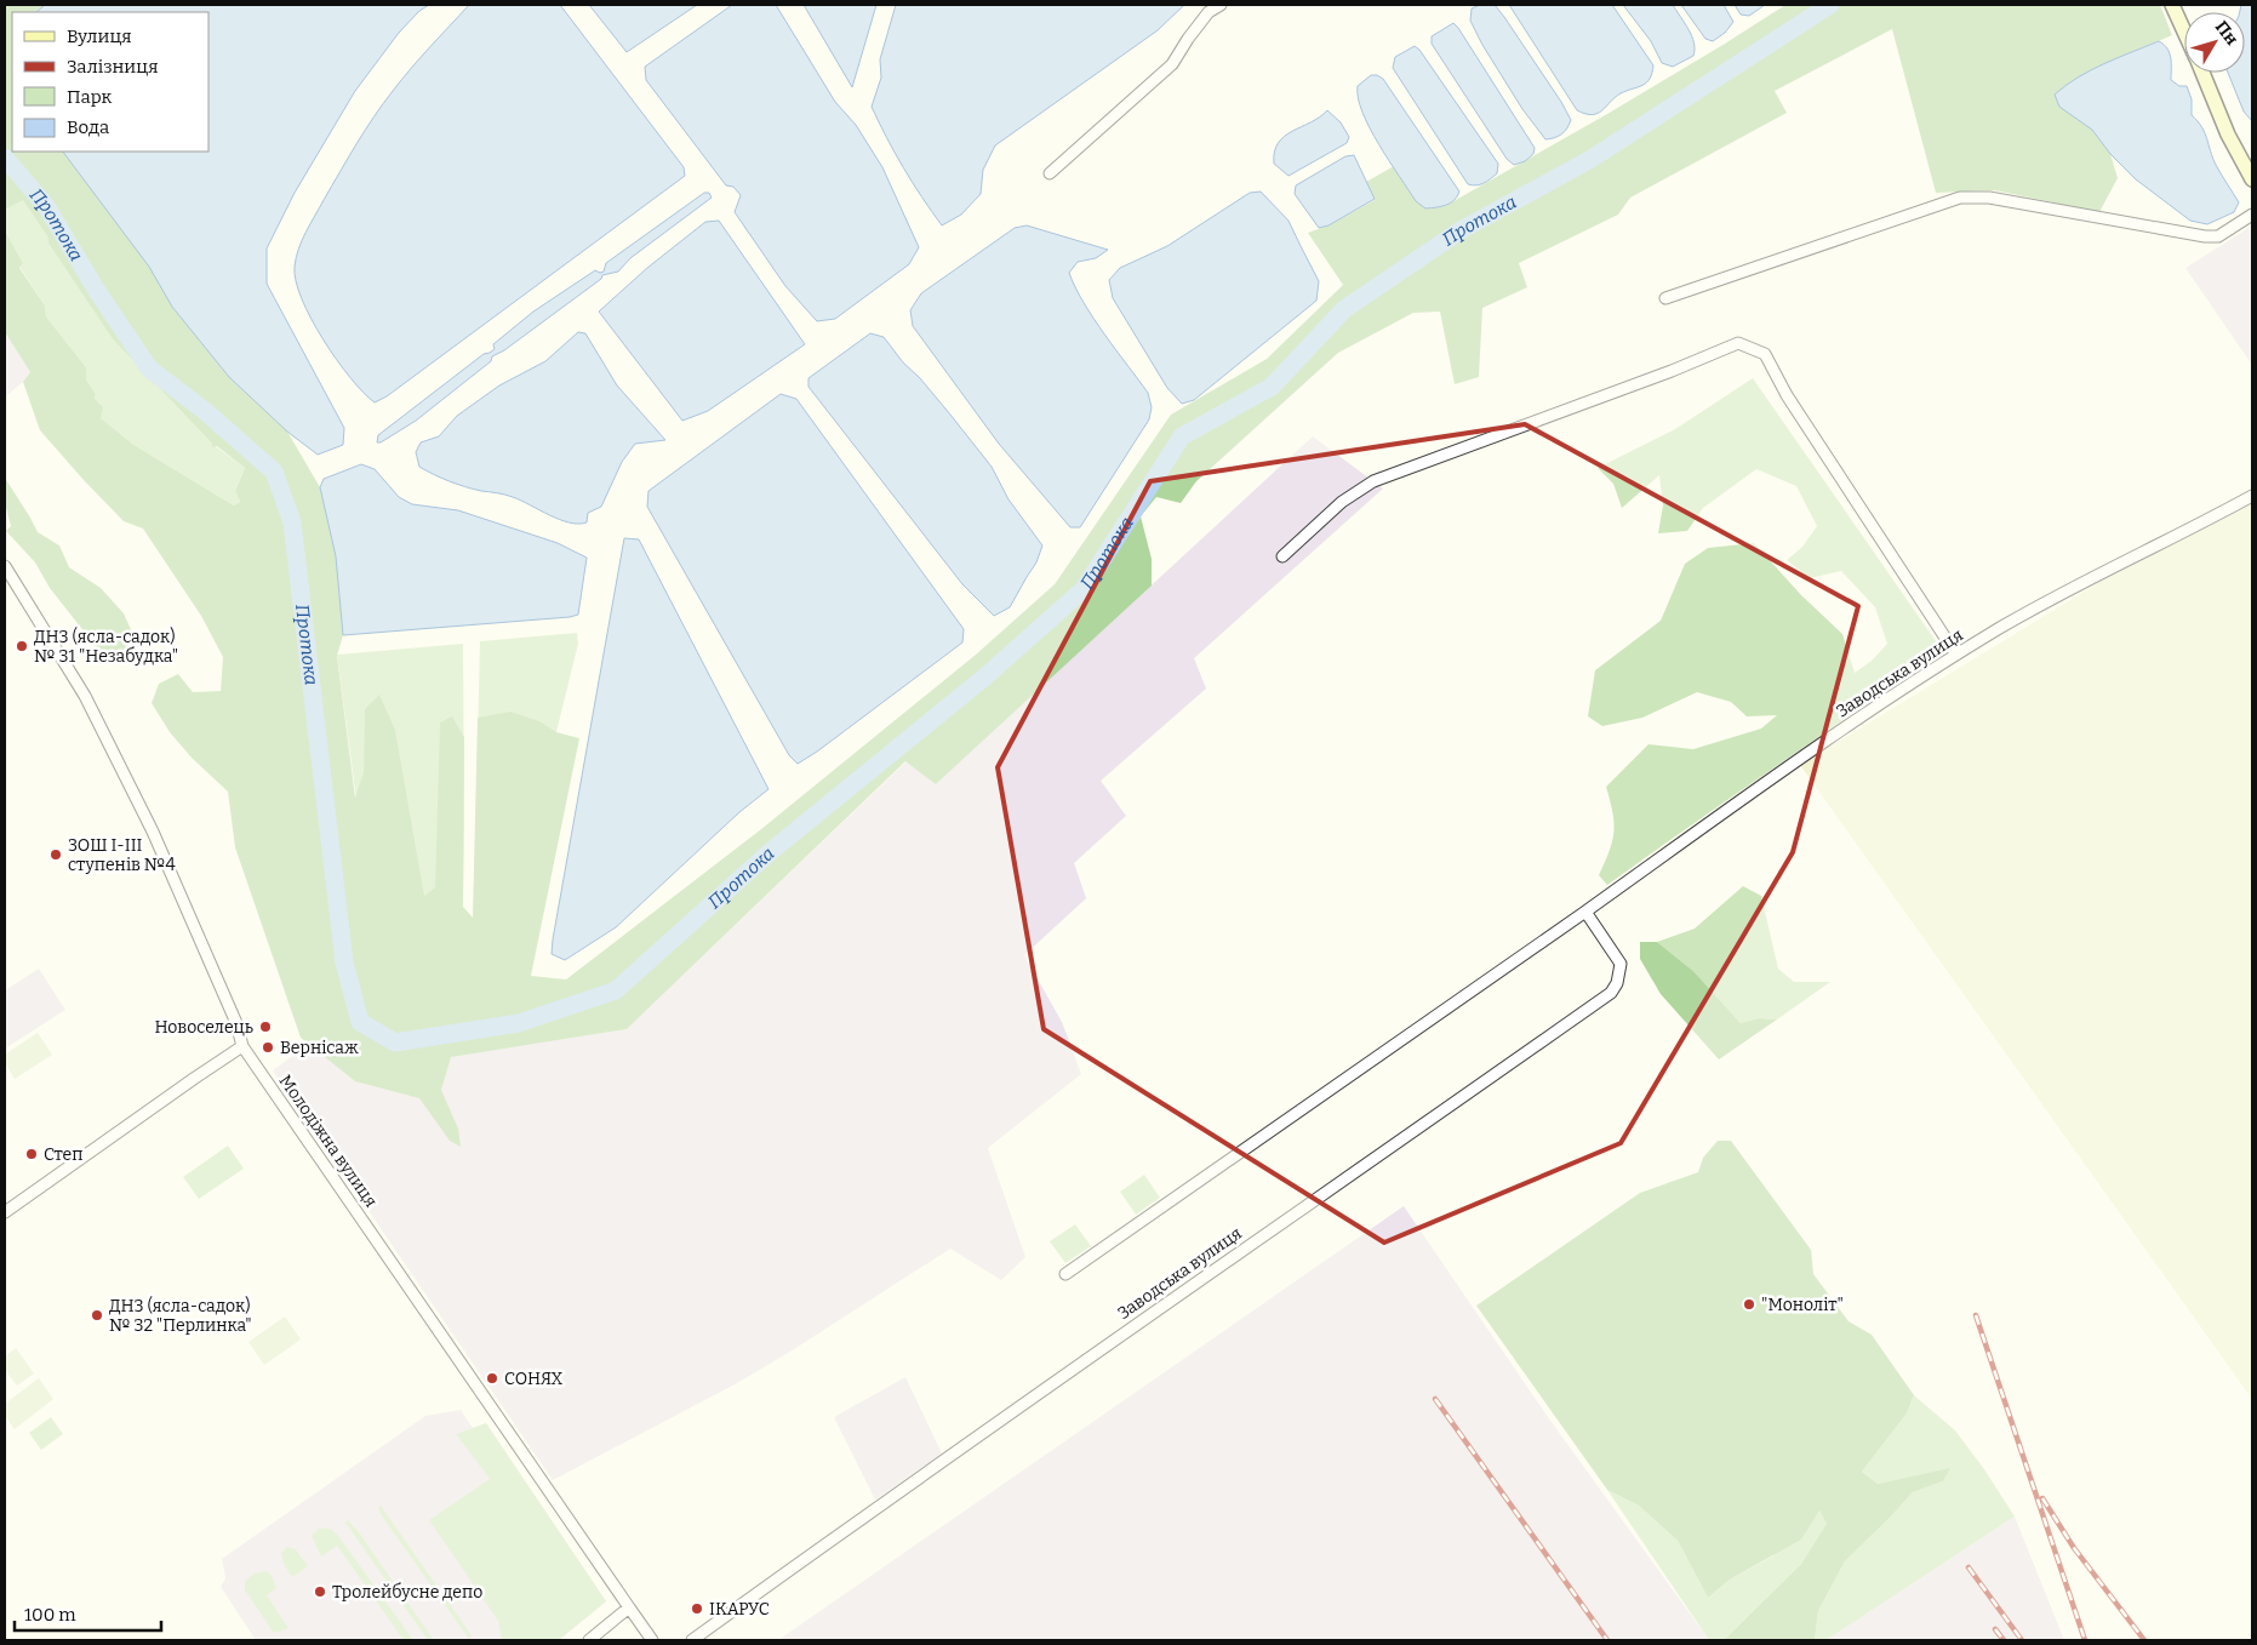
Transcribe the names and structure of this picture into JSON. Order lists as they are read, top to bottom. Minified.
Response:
{"streets":{"street":["Заводська вулиця","Молодіжна вулиця"]},"water":["Протока"],"places":["ДНЗ (ясла-садок) № 31 \"Незабудка\"","ЗОШ І-ІІІ ступенів №4","Новоселець","Вернісаж","Степ","\"Моноліт\"","ДНЗ (ясла-садок) № 32 \"Перлинка\"","СОНЯХ","Тролейбусне депо","ІКАРУС"],"legend":["Вулиця","Залізниця","Парк","Вода"],"scale_bar":"100 m","north":"top right"}
